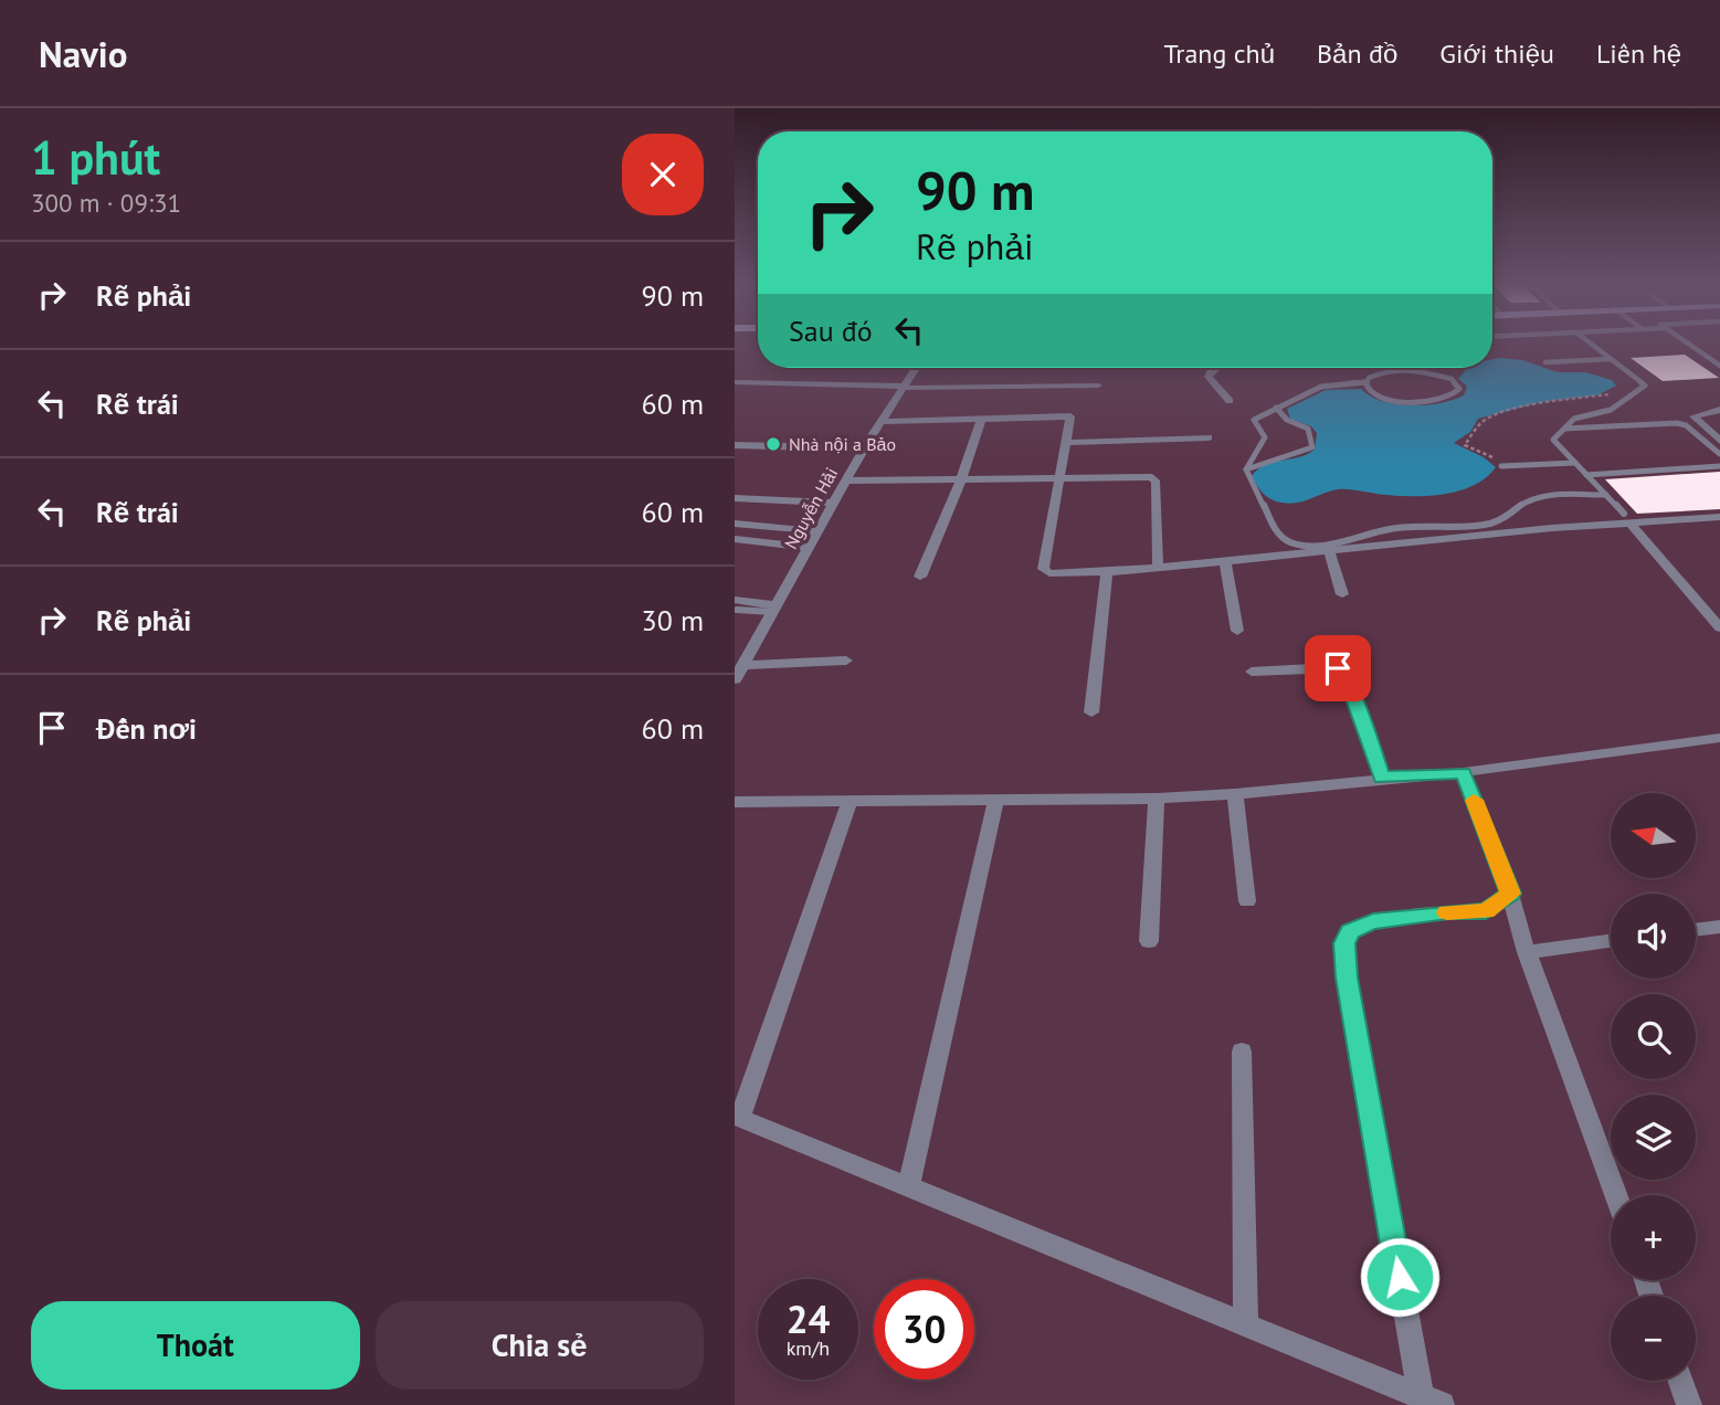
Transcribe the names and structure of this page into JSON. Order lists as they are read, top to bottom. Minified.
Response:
{"streets":{"street":["Nguyễn Hải"]},"places":["Nhà nội a Bảo"],"north":"left","page":{"header":"Navio","nav":["Trang chủ","Bản đồ","Giới thiệu","Liên hệ"],"heading":["1 phút","300 m · 09:31"],"turn":["90 m","Rẽ phải"],"list":[{"name":"Rẽ phải","value":"90 m"},{"name":"Rẽ trái","value":"60 m"},{"name":"Rẽ trái","value":"60 m"},{"name":"Rẽ phải","value":"30 m"},{"name":"Đến nơi","value":"60 m"}],"then":"Sau đó","map_buttons":["+","−"],"speed":"24 km/h","limit":"30","buttons":["Thoát","Chia sẻ"]}}
